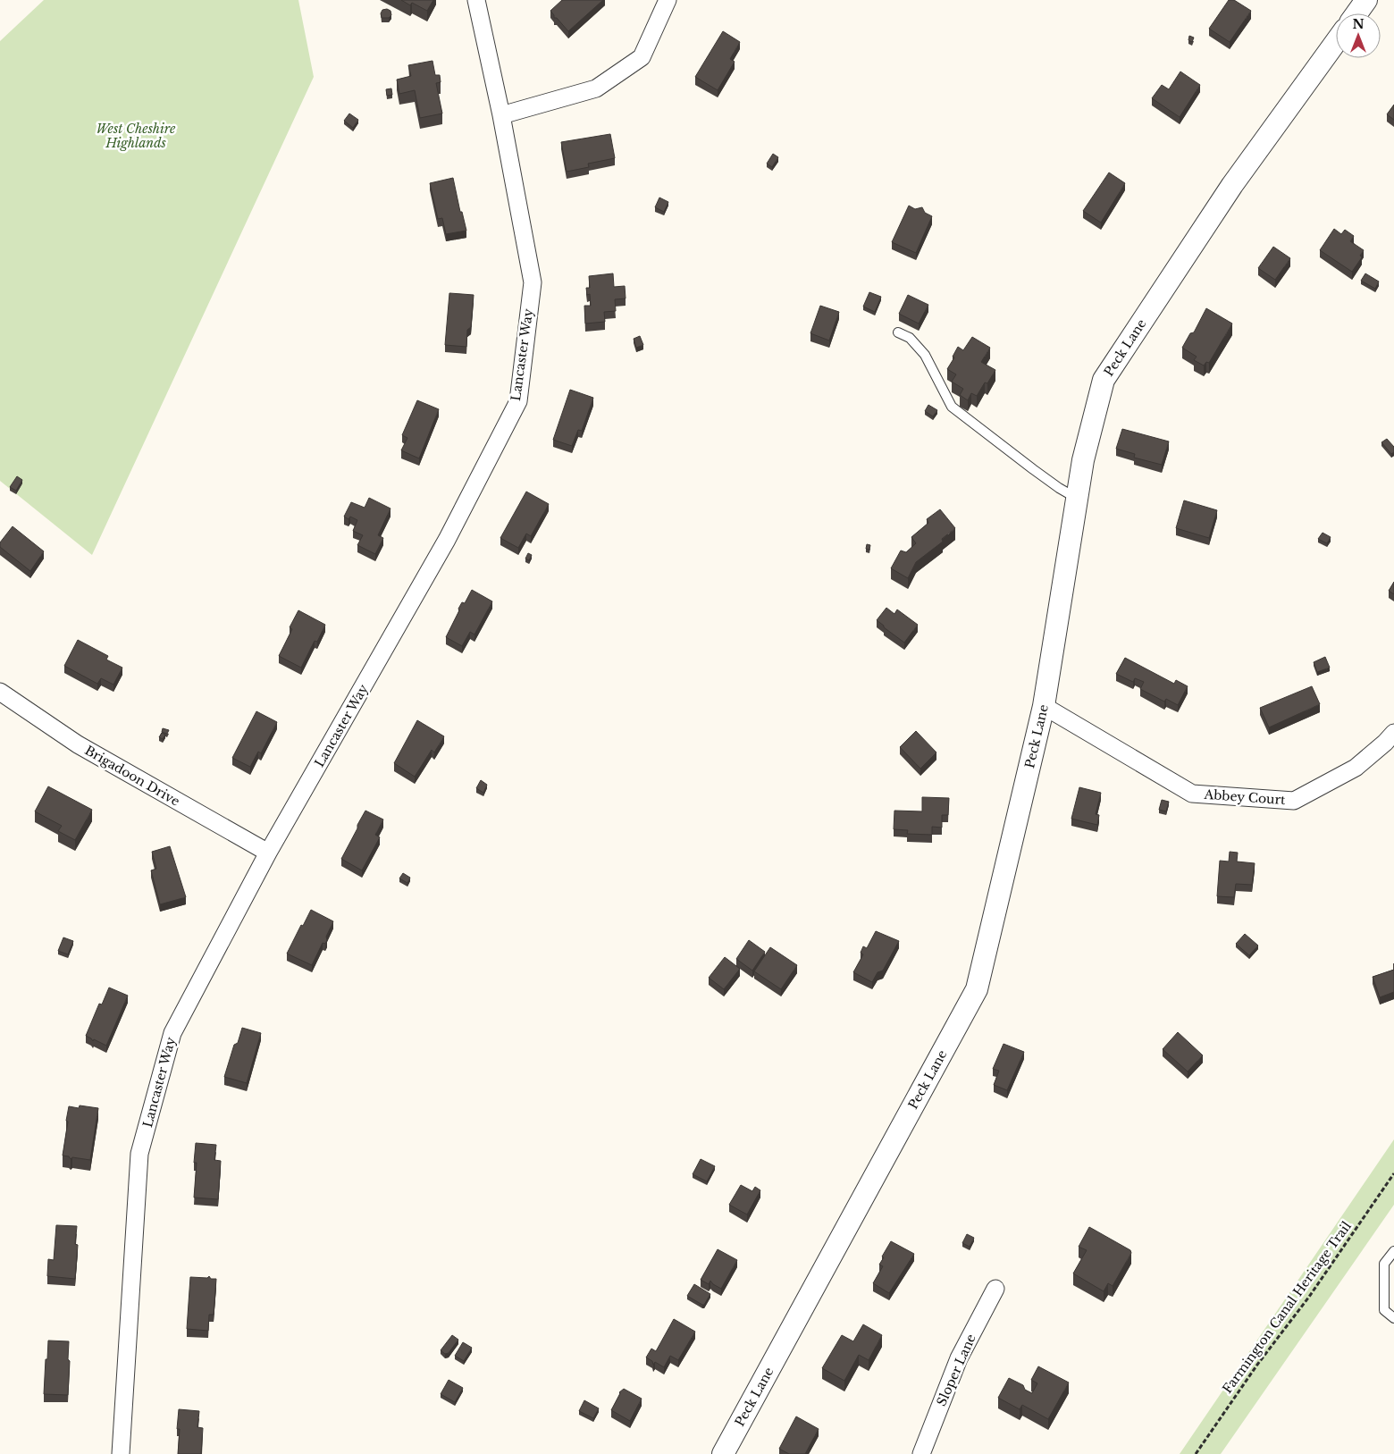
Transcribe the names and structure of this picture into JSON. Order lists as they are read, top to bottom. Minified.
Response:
{"streets":{"street":["Peck Lane","Lancaster Way","Brigadoon Drive","Abbey Court","Sloper Lane"],"path":["Farmington Canal Heritage Trail"]},"crossings":[["Peck Lane","Abbey Court"],["Lancaster Way","Brigadoon Drive"]],"parks":["West Cheshire Highlands"],"north":"top"}
